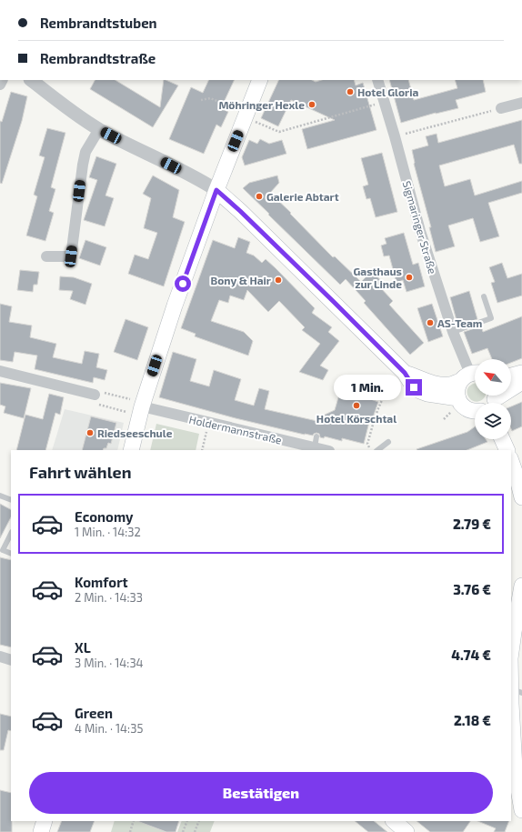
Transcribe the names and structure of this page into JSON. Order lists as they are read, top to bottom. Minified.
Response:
{"streets":{"street":["Sigmaringer Straße","Holdermannstraße"]},"places":["Hotel Gloria","Möhringer Hexle","Galerie Abtart","Gasthaus zur Linde","Bony & Hair","AS-Team","Hotel Körschtal","Riedseeschule"],"north":"top left","page":{"banner":["Rembrandtstuben","Rembrandtstraße"],"bubble":"1 Min.","heading":"Fahrt wählen","list":[{"name":"Economy","note":"1 Min. · 14:32","value":"2.79 €"},{"name":"Komfort","note":"2 Min. · 14:33","value":"3.76 €"},{"name":"XL","note":"3 Min. · 14:34","value":"4.74 €"},{"name":"Green","note":"4 Min. · 14:35","value":"2.18 €"}],"buttons":"Bestätigen"}}
